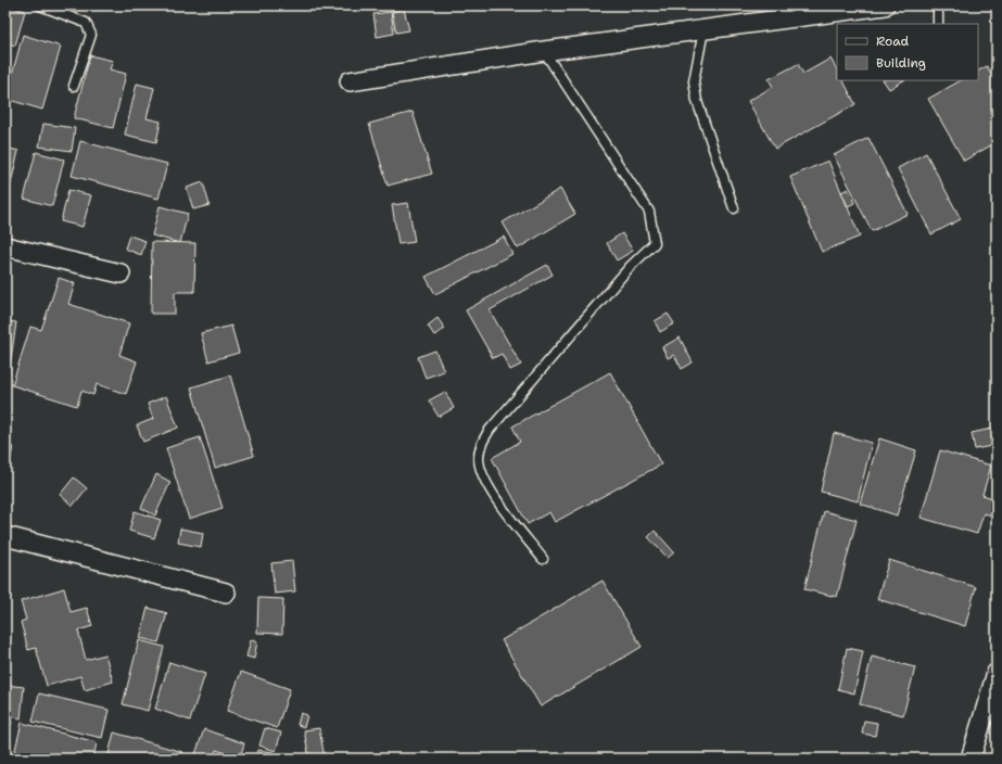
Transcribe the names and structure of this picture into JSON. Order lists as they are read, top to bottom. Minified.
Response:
{"legend":["Road","Building"]}
